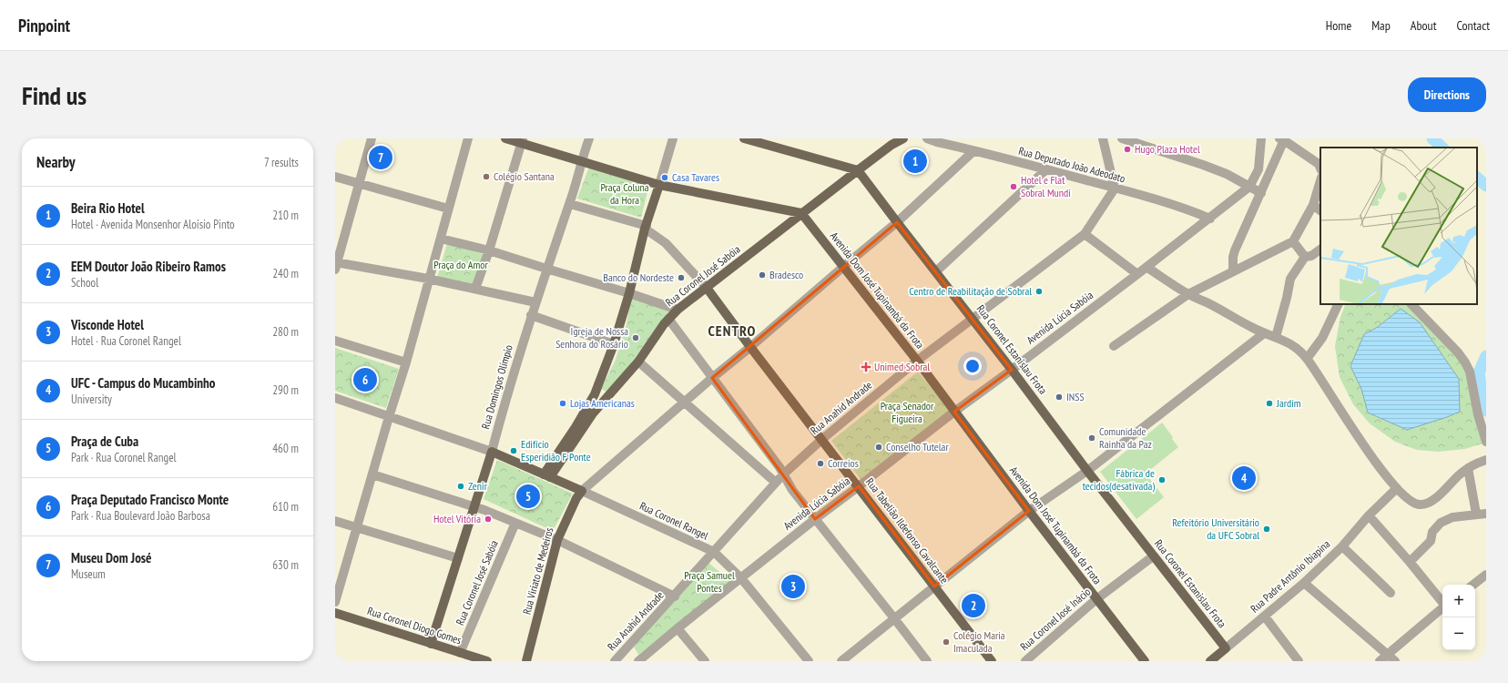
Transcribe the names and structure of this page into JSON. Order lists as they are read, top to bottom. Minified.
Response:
{"streets":{"main road":["Rua Coronel José Sabóia","Avenida Dom José Tupinambá da Frota","Rua Coronel Estanislau Frota","Rua Domingos Olímpio","Rua Coronel Rangel","Rua Tabelião Ildefonso Cavalcante","Rua Viriato de Medeiros","Rua Padre Antônio Ibiapina","Rua Coronel Diogo Gomes"],"street":["Rua Deputado João Adeodato","Avenida Lúcia Sabóia","Rua Anahid Andrade","Rua Coronel José Inácio"]},"crossings":[["Rua Deputado João Adeodato","Avenida Lúcia Sabóia"],["Rua Deputado João Adeodato","Rua Anahid Andrade"],["Rua Coronel José Sabóia","Avenida Dom José Tupinambá da Frota"],["Rua Coronel José Sabóia","Rua Coronel Estanislau Frota"],["Rua Coronel José Sabóia","Rua Coronel Rangel"],["Rua Coronel José Sabóia","Rua Tabelião Ildefonso Cavalcante"],["Rua Coronel José Sabóia","Rua Coronel Diogo Gomes"],["Avenida Dom José Tupinambá da Frota","Avenida Lúcia Sabóia"],["Avenida Dom José Tupinambá da Frota","Rua Anahid Andrade"],["Avenida Dom José Tupinambá da Frota","Rua Coronel José Inácio"],["Avenida Lúcia Sabóia","Rua Coronel Estanislau Frota"],["Avenida Lúcia Sabóia","Rua Coronel Rangel"],["Avenida Lúcia Sabóia","Rua Tabelião Ildefonso Cavalcante"],["Rua Coronel Estanislau Frota","Rua Anahid Andrade"],["Rua Coronel Estanislau Frota","Rua Padre Antônio Ibiapina"],["Rua Coronel Estanislau Frota","Rua Coronel José Inácio"],["Rua Domingos Olímpio","Rua Coronel Rangel"],["Rua Domingos Olímpio","Rua Coronel Diogo Gomes"],["Rua Anahid Andrade","Rua Coronel Rangel"],["Rua Anahid Andrade","Rua Tabelião Ildefonso Cavalcante"],["Rua Coronel Rangel","Rua Viriato de Medeiros"]],"districts":["CENTRO"],"parks":["Praça Coluna da Hora","Praça do Amor","Praça Senador Figueira","Praça Samuel Pontes"],"places":{"other":["Hugo Plaza Hotel","Colégio Santana","Casa Tavares","Hotel e Flat Sobral Mundi","Bradesco","Banco do Nordeste","Centro de Reabilitação de Sobral","Igreja de Nossa Senhora do Rosário","INSS","Lojas Americanas","Jardim","Comunidade Rainha da Paz","Conselho Tutelar","Edifício Esperidião F Ponte","Correios","Fábrica de tecidos(desativada)","Zenir","Hotel Vitória","Refeitório Universitário da UFC Sobral","Colégio Maria Imaculada"],"health":["Unimed Sobral"]},"page":{"header":"Pinpoint","nav":["Home","Map","About","Contact"],"buttons":"Directions","title":"Find us","heading":["Nearby","7 results"],"pins":["7","1","6","4","5","3","2"],"list":[{"mark":"1","name":"Beira Rio Hotel","note":"Hotel · Avenida Monsenhor Aloísio Pinto","value":"210 m"},{"mark":"2","name":"EEM Doutor João Ribeiro Ramos","note":"School","value":"240 m"},{"mark":"3","name":"Visconde Hotel","note":"Hotel · Rua Coronel Rangel","value":"280 m"},{"mark":"4","name":"UFC - Campus do Mucambinho","note":"University","value":"290 m"},{"mark":"5","name":"Praça de Cuba","note":"Park · Rua Coronel Rangel","value":"460 m"},{"mark":"6","name":"Praça Deputado Francisco Monte","note":"Park · Rua Boulevard João Barbosa","value":"610 m"},{"mark":"7","name":"Museu Dom José","note":"Museum","value":"630 m"}],"map_buttons":["+","−"]}}
